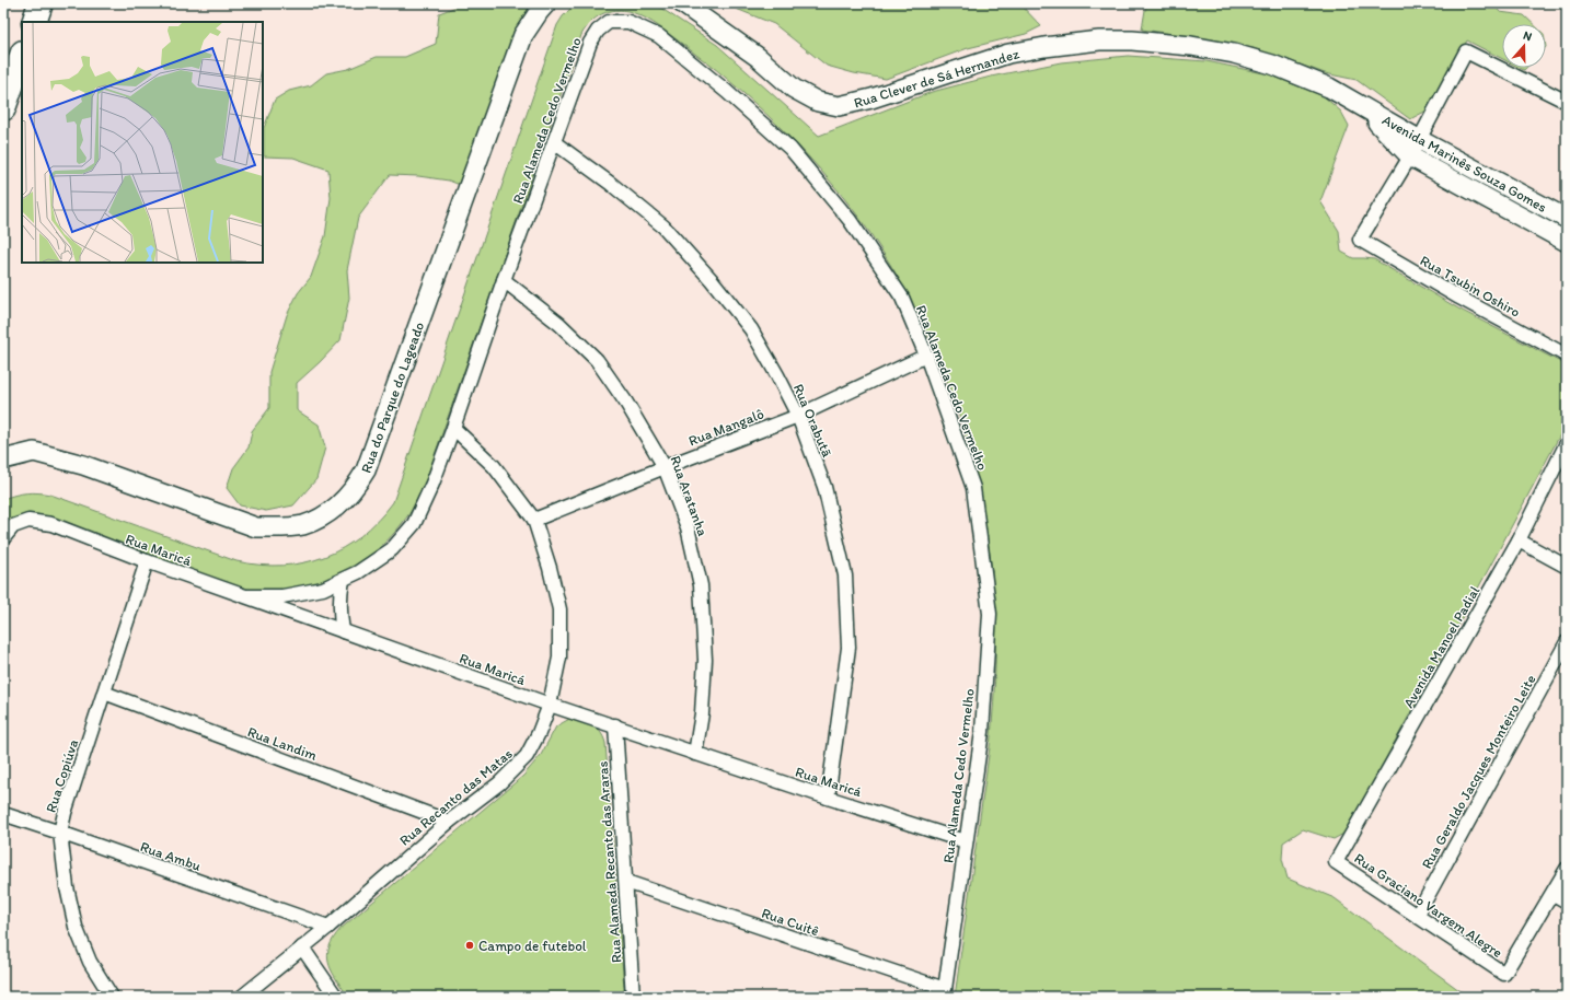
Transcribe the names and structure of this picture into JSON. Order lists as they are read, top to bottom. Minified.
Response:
{"streets":{"street":["Rua Clever de Sá Hernandez","Rua Alameda Cedo Vermelho","Avenida Marinês Souza Gomes","Rua Tsubin Oshiro","Rua do Parque do Lageado","Rua Orabutã","Rua Mangalô","Rua Aratanha","Rua Maricá","Avenida Manoel Padial","Rua Landim","Rua Geraldo Jacques Monteiro Leite","Rua Copiúva","Rua Recanto das Matas","Rua Ambu","Rua Alameda Recanto das Araras","Rua Graciano Vargem Alegre","Rua Cuitê"]},"crossings":[["Rua Clever de Sá Hernandez","Avenida Marinês Souza Gomes"],["Rua Alameda Cedo Vermelho","Rua Orabutã"],["Rua Alameda Cedo Vermelho","Rua Mangalô"],["Rua Alameda Cedo Vermelho","Rua Aratanha"],["Rua Alameda Cedo Vermelho","Rua Maricá"],["Rua Alameda Cedo Vermelho","Rua Recanto das Matas"],["Rua Alameda Cedo Vermelho","Rua Cuitê"],["Avenida Marinês Souza Gomes","Rua Tsubin Oshiro"],["Rua Orabutã","Rua Mangalô"],["Rua Orabutã","Rua Maricá"],["Rua Mangalô","Rua Aratanha"],["Rua Mangalô","Rua Recanto das Matas"],["Rua Aratanha","Rua Maricá"],["Rua Maricá","Rua Copiúva"],["Rua Maricá","Rua Recanto das Matas"],["Rua Maricá","Rua Alameda Recanto das Araras"],["Avenida Manoel Padial","Rua Graciano Vargem Alegre"],["Rua Landim","Rua Copiúva"],["Rua Landim","Rua Recanto das Matas"],["Rua Geraldo Jacques Monteiro Leite","Rua Graciano Vargem Alegre"],["Rua Copiúva","Rua Ambu"],["Rua Recanto das Matas","Rua Ambu"],["Rua Alameda Recanto das Araras","Rua Cuitê"]],"places":["Campo de futebol"],"north":"top"}
